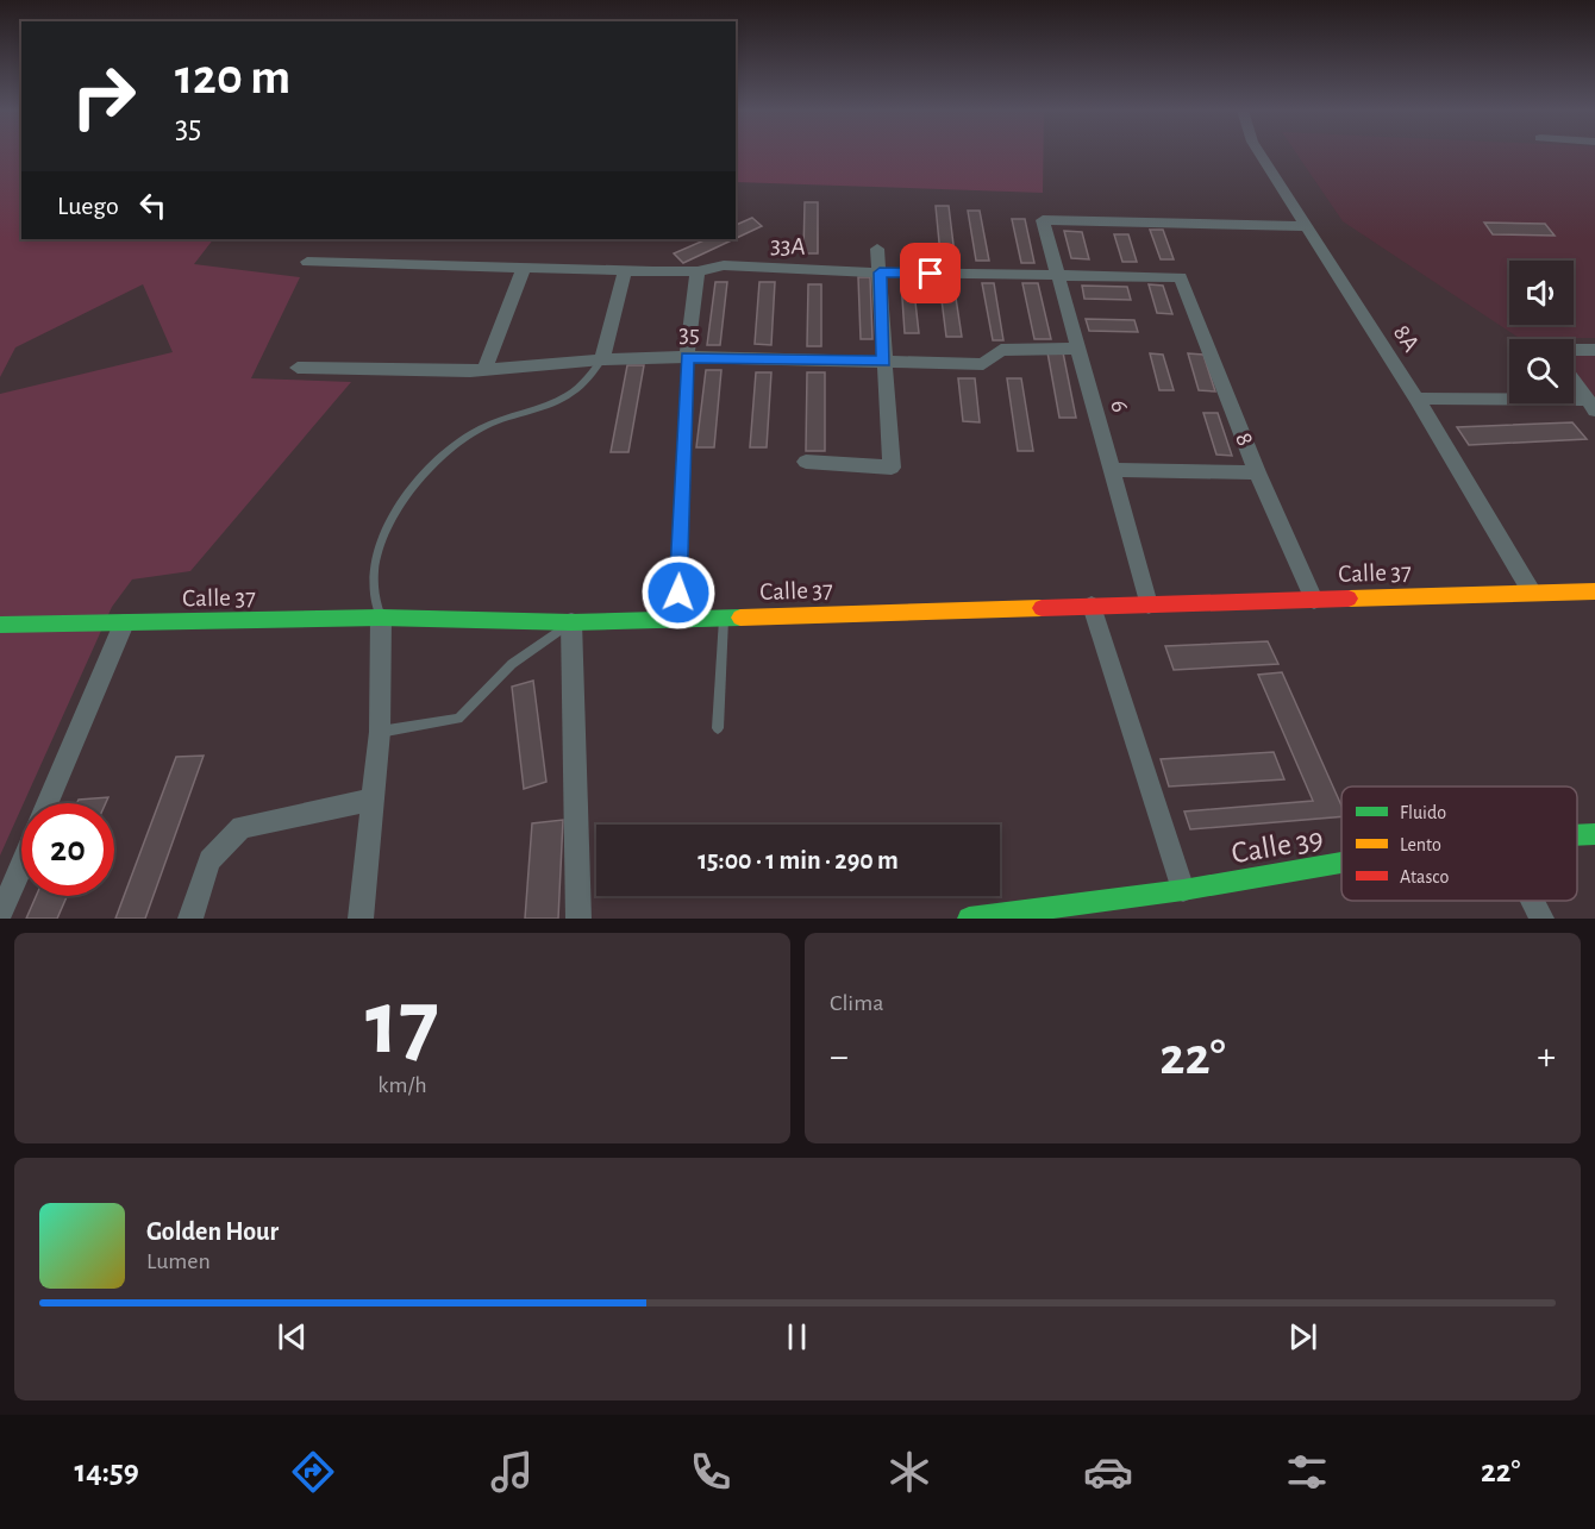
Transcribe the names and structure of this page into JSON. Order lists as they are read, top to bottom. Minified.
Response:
{"streets":{"street":["33A","35","8A","6","8","Calle 37","Calle 39"]},"crossings":[["33A","6"],["33A","8"],["35","6"],["8A","6"],["8A","Calle 37"],["6","Calle 37"],["8","Calle 37"]],"legend":["Fluido","Lento","Atasco"],"page":{"turn":["120 m","35"],"then":"Luego","limit":"20","trip":"15:00 · 1 min · 290 m","tile":[["17","km/h"],"Clima"],"heat":["−","22°","+"],"song":["Golden Hour","Lumen"],"tabs":["14:59","22°"]}}
